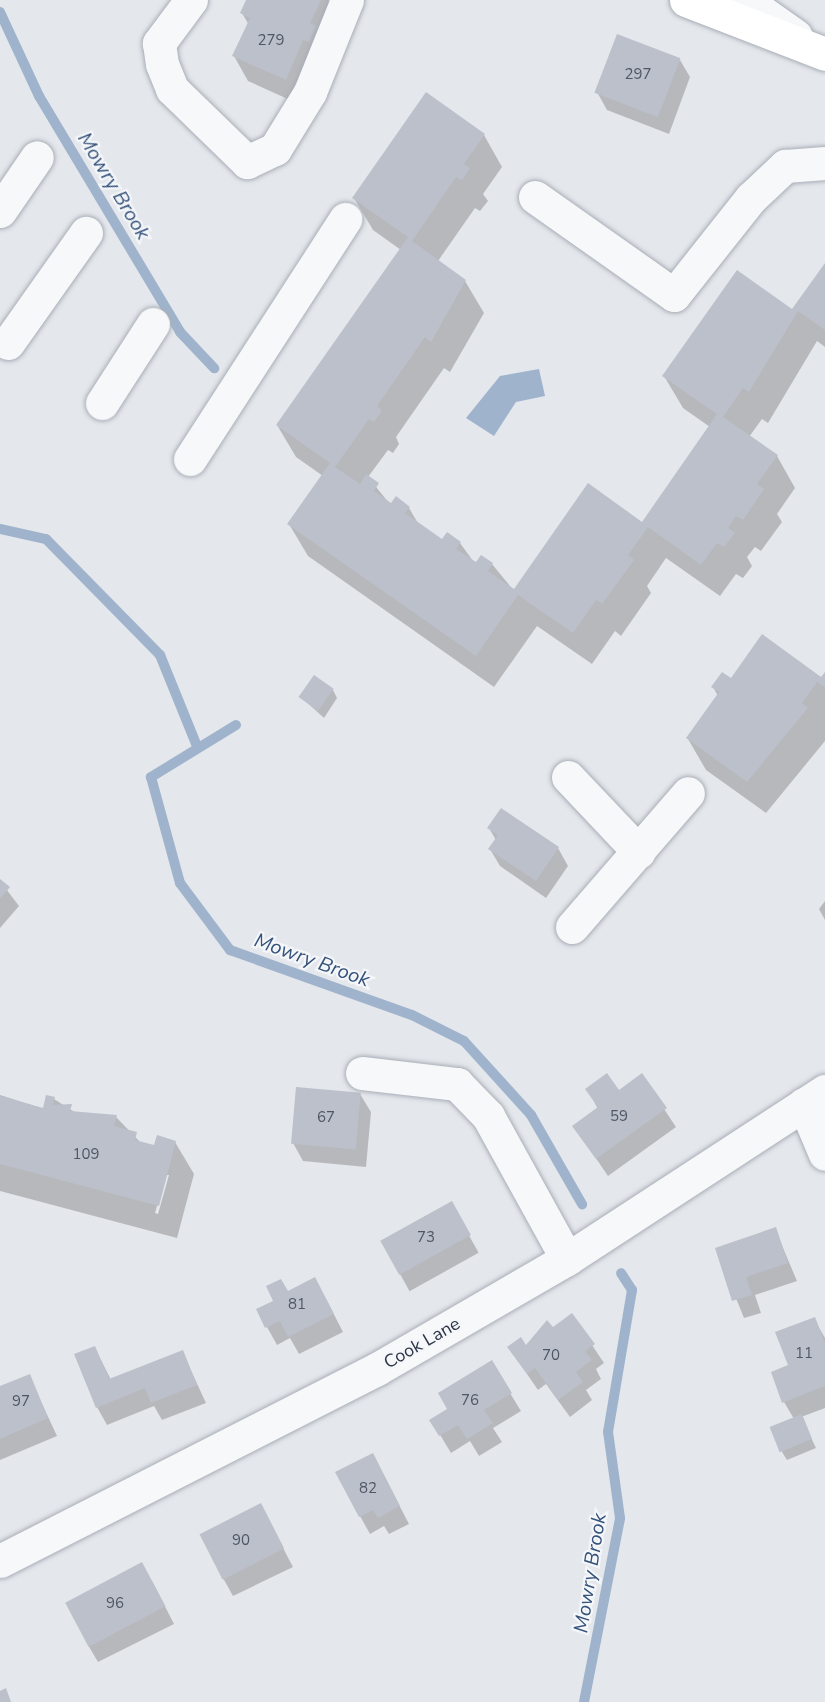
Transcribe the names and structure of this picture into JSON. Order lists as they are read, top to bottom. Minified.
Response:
{"streets":{"street":["Cook Lane"]},"water":["Mowry Brook"],"house_numbers":["279","297","59","67","109","73","81","11","70","76","97","82","90","96"]}
